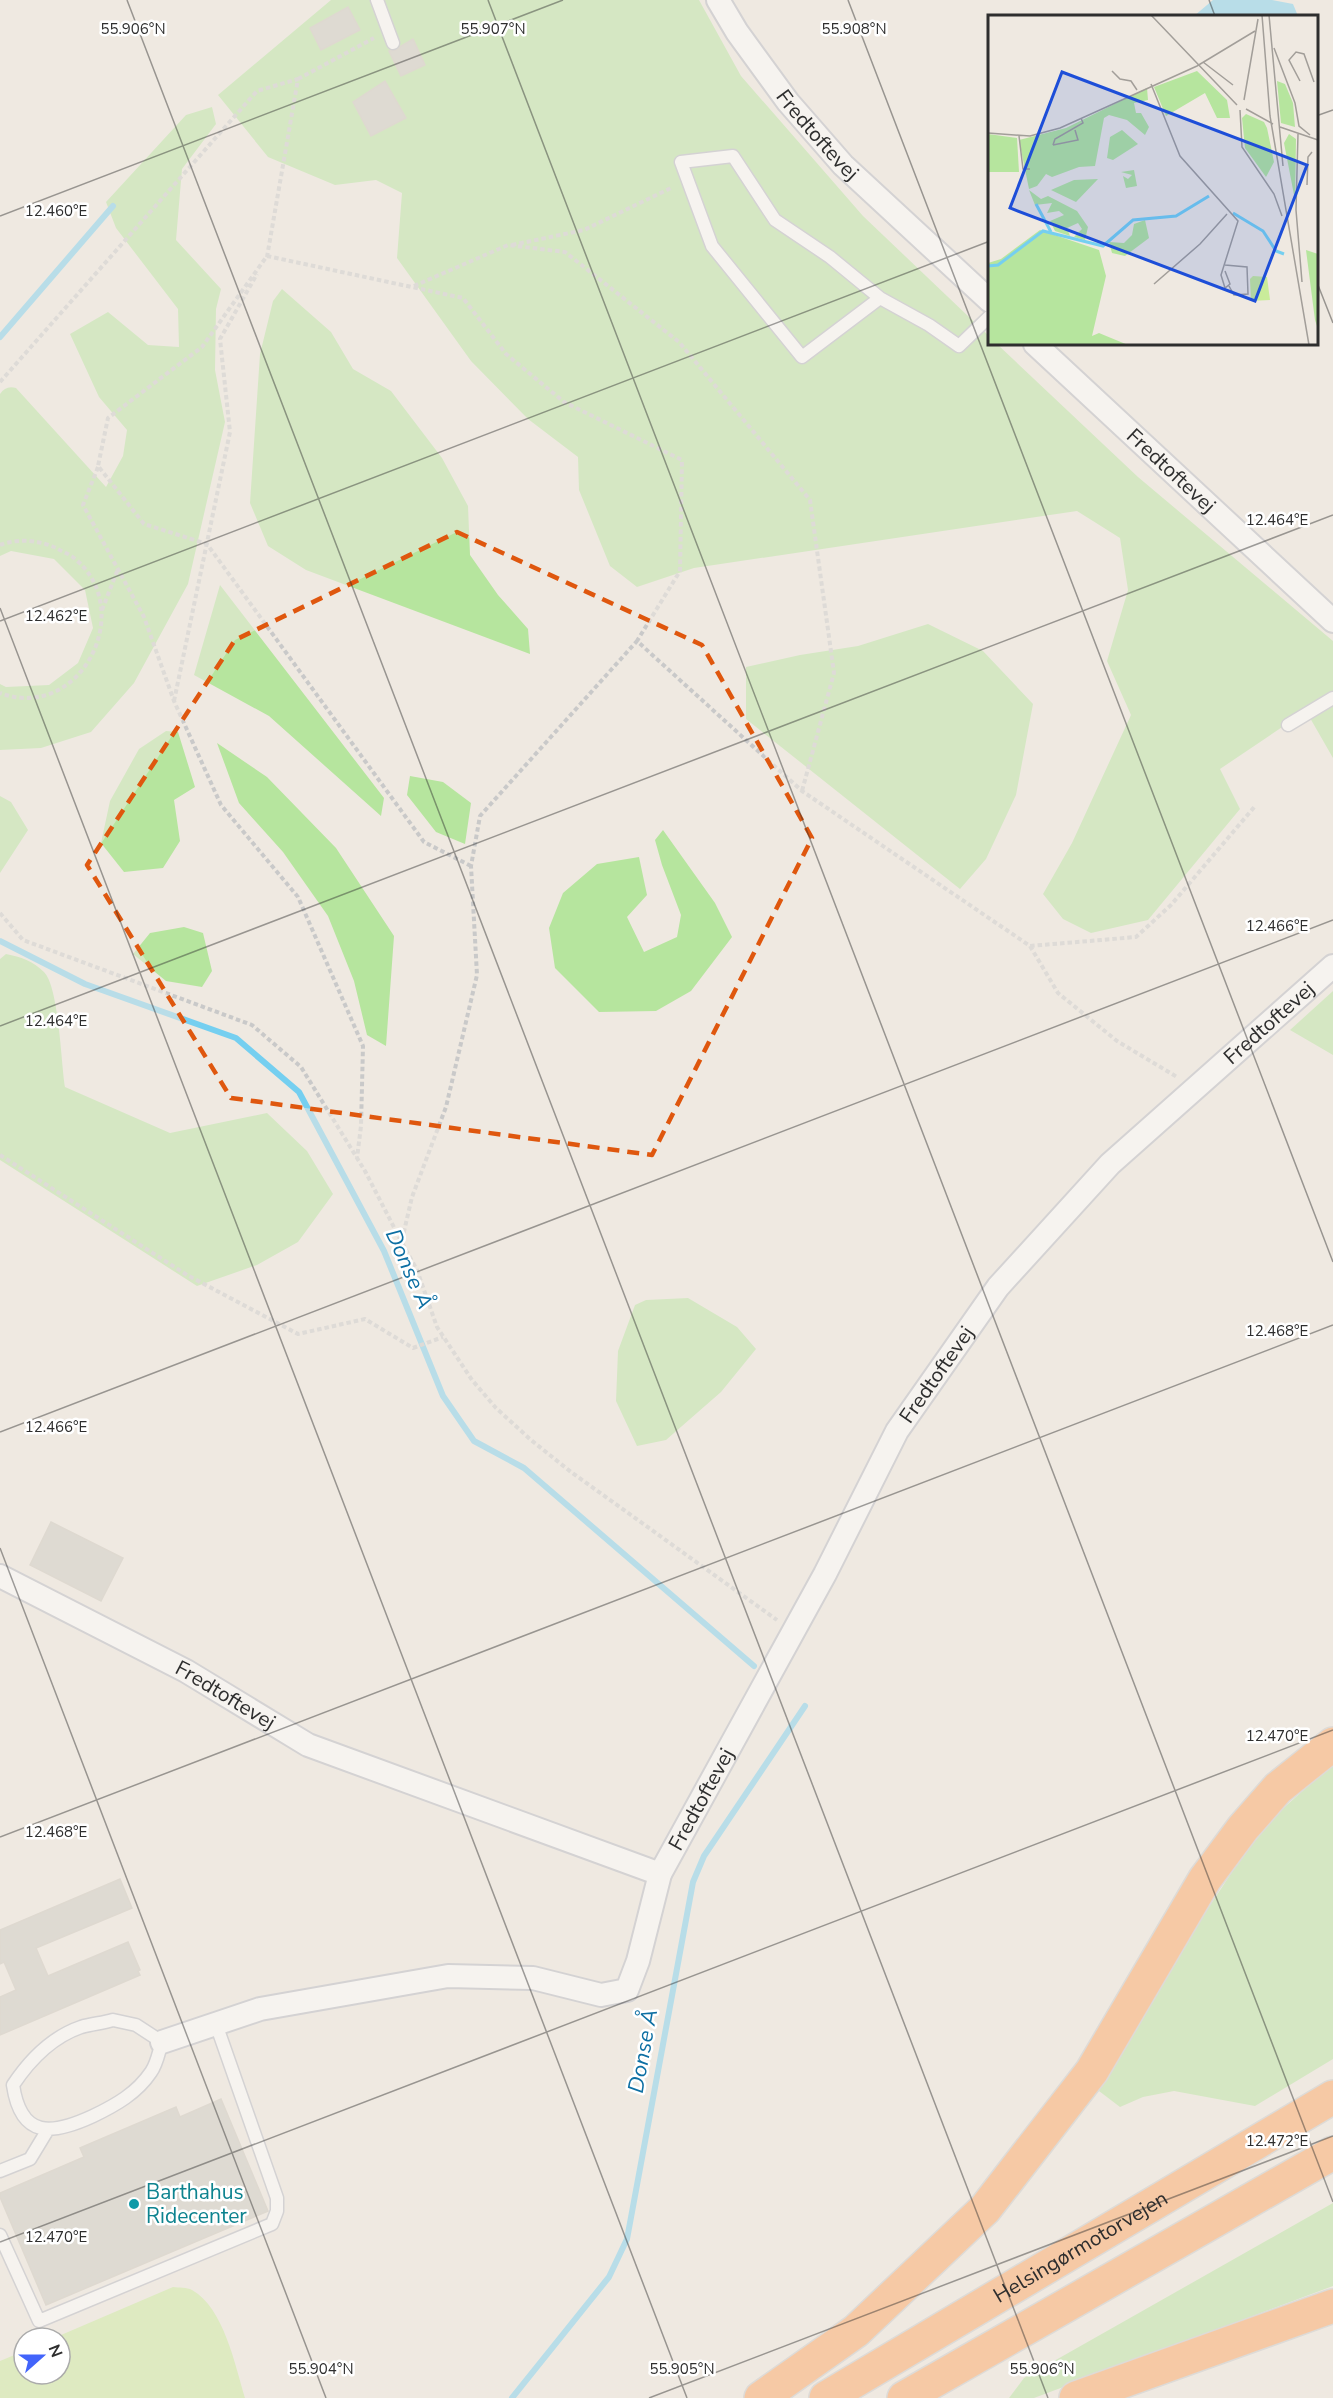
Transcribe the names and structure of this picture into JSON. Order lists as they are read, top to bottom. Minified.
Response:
{"streets":{"highway":["Helsingørmotorvejen"],"street":["Fredtoftevej"]},"water":["Donse Å"],"places":["Barthahus Ridecenter"],"north":"right","coordinates":["55.906°N","55.908°N","55.907°N","12.460°E","12.464°E","12.462°E","12.466°E","12.468°E","12.470°E","12.472°E","55.904°N","55.905°N"]}
